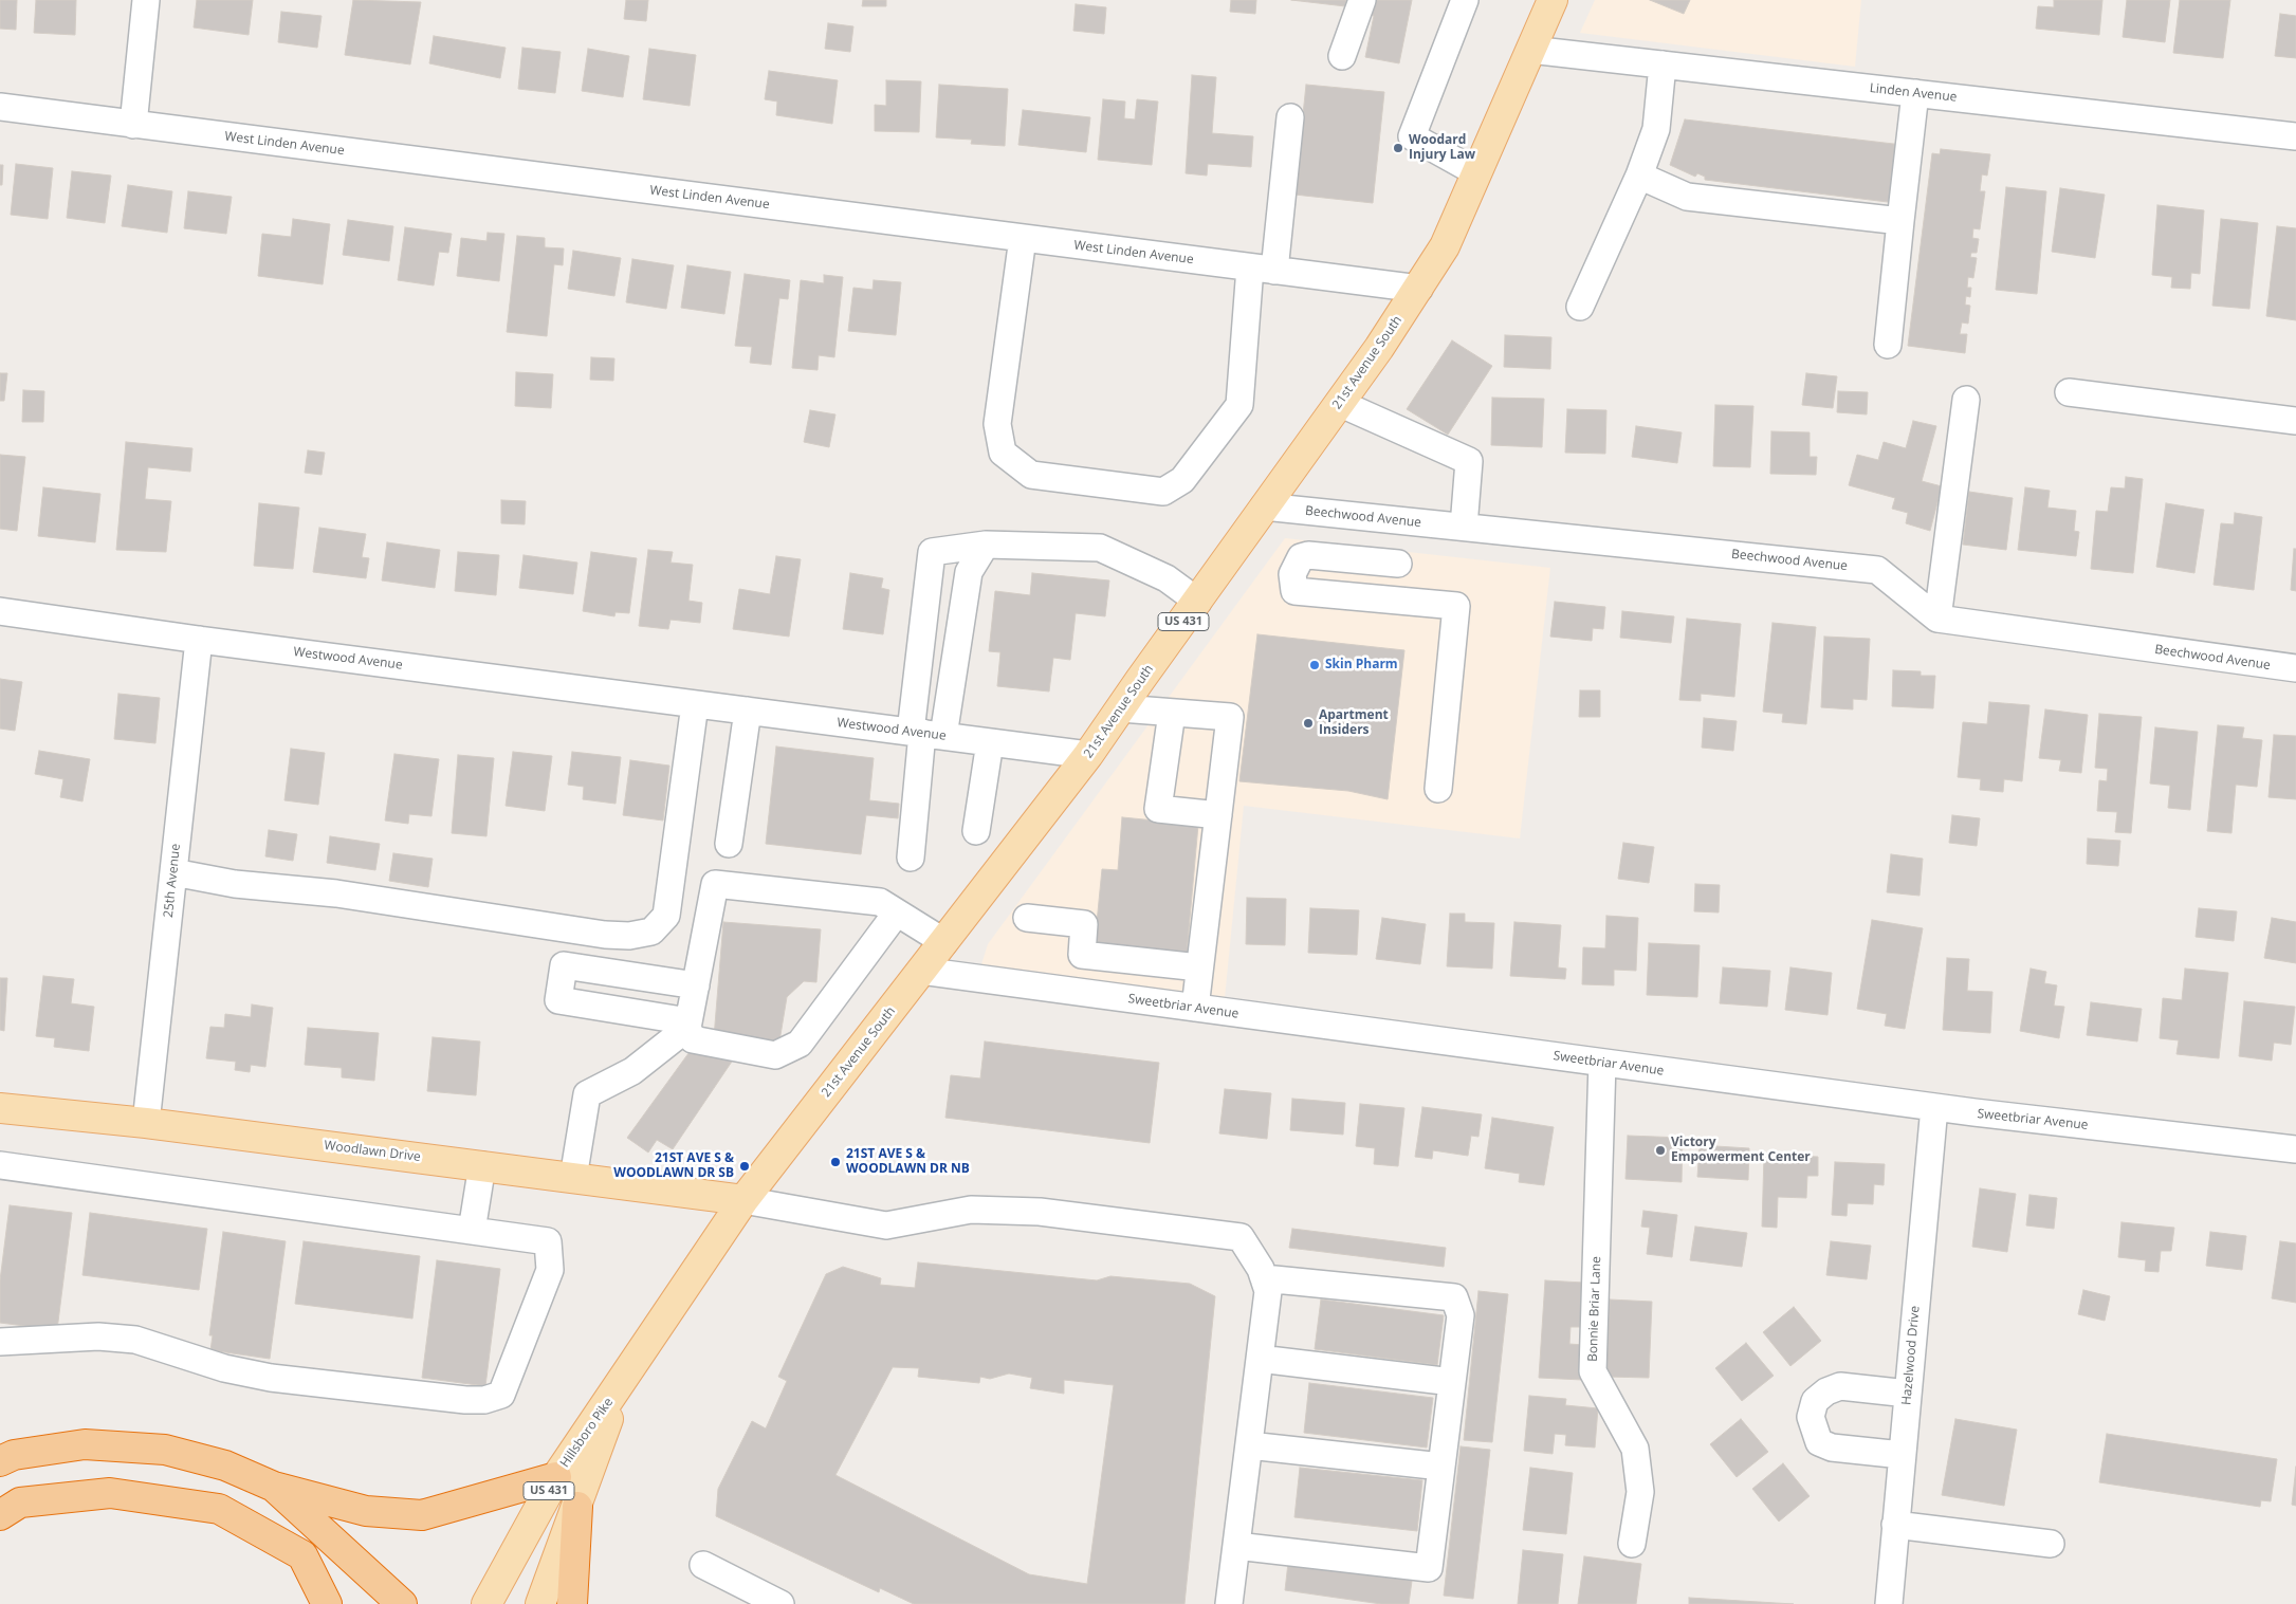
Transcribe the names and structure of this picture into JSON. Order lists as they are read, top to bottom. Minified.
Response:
{"streets":{"main road":["21st Avenue South","US 431","Woodlawn Drive","Hillsboro Pike"],"street":["Linden Avenue","West Linden Avenue","Beechwood Avenue","Westwood Avenue","25th Avenue","Sweetbriar Avenue","Bonnie Briar Lane","Hazelwood Drive"]},"crossings":[["Linden Avenue","21st Avenue South"],["West Linden Avenue","21st Avenue South"],["21st Avenue South","Beechwood Avenue"],["21st Avenue South","Westwood Avenue"],["21st Avenue South","Sweetbriar Avenue"],["21st Avenue South","Woodlawn Drive"],["21st Avenue South","Hillsboro Pike"],["Westwood Avenue","25th Avenue"],["25th Avenue","Woodlawn Drive"],["Sweetbriar Avenue","Bonnie Briar Lane"],["Sweetbriar Avenue","Hazelwood Drive"]],"places":["Woodard Injury Law","Skin Pharm","Apartment Insiders","Victory Empowerment Center","21ST AVE S & WOODLAWN DR NB","21ST AVE S & WOODLAWN DR SB"]}
